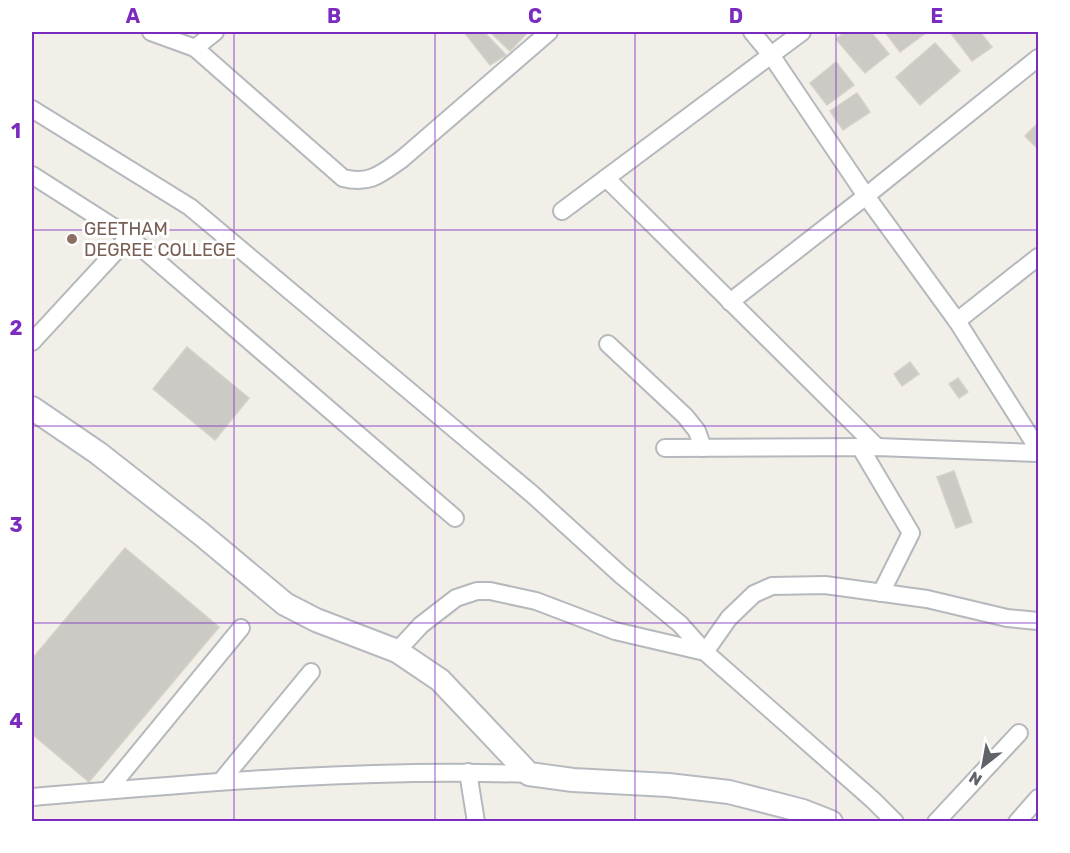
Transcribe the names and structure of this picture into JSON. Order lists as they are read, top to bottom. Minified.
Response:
{"places":["GEETHAM DEGREE COLLEGE"],"north":"bottom left","grid":{"columns":["A","B","C","D","E"],"rows":["1","2","3","4"]}}
